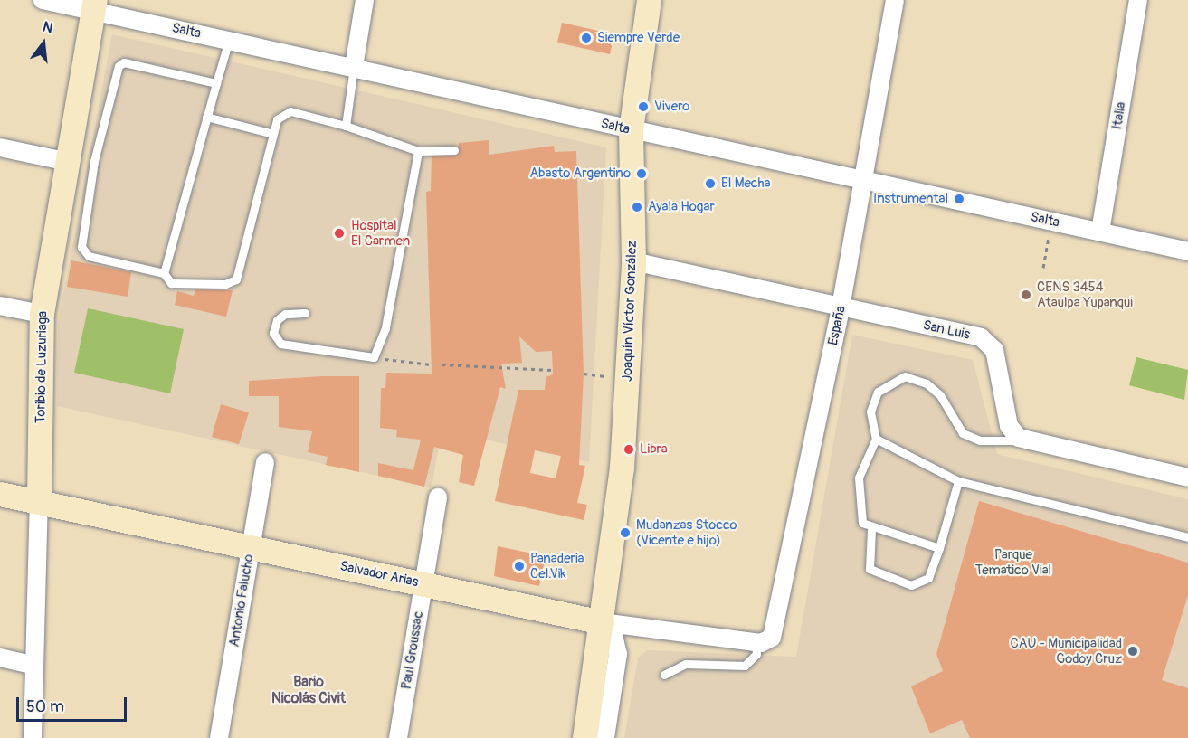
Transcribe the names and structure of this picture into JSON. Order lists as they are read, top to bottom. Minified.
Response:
{"streets":{"street":["Salta","Italia","Joaquín Víctor González","España","San Luis","Toribio de Luzuriaga","Salvador Arias","Antonio Falucho","Paul Groussac"]},"crossings":[["Salta","Italia"],["Salta","Joaquín Víctor González"],["Salta","España"],["Salta","Toribio de Luzuriaga"],["Joaquín Víctor González","San Luis"],["Joaquín Víctor González","Salvador Arias"],["España","San Luis"],["España","Salvador Arias"],["Toribio de Luzuriaga","Salvador Arias"],["Salvador Arias","Antonio Falucho"],["Salvador Arias","Paul Groussac"]],"districts":["Bario Nicolás Civit"],"parks":["Parque Tematico Vial"],"places":["Siempre Verde","Vivero","Abasto Argentino","El Mecha","Instrumental","Ayala Hogar","Hospital El Carmen","CENS 3454 Ataulpa Yupanqui","Libra","Mudanzas Stocco (Vicente e hijo)","Panaderia Cel.Vik","CAU - Municipalidad Godoy Cruz"],"scale_bar":"50 m","north":"top"}
